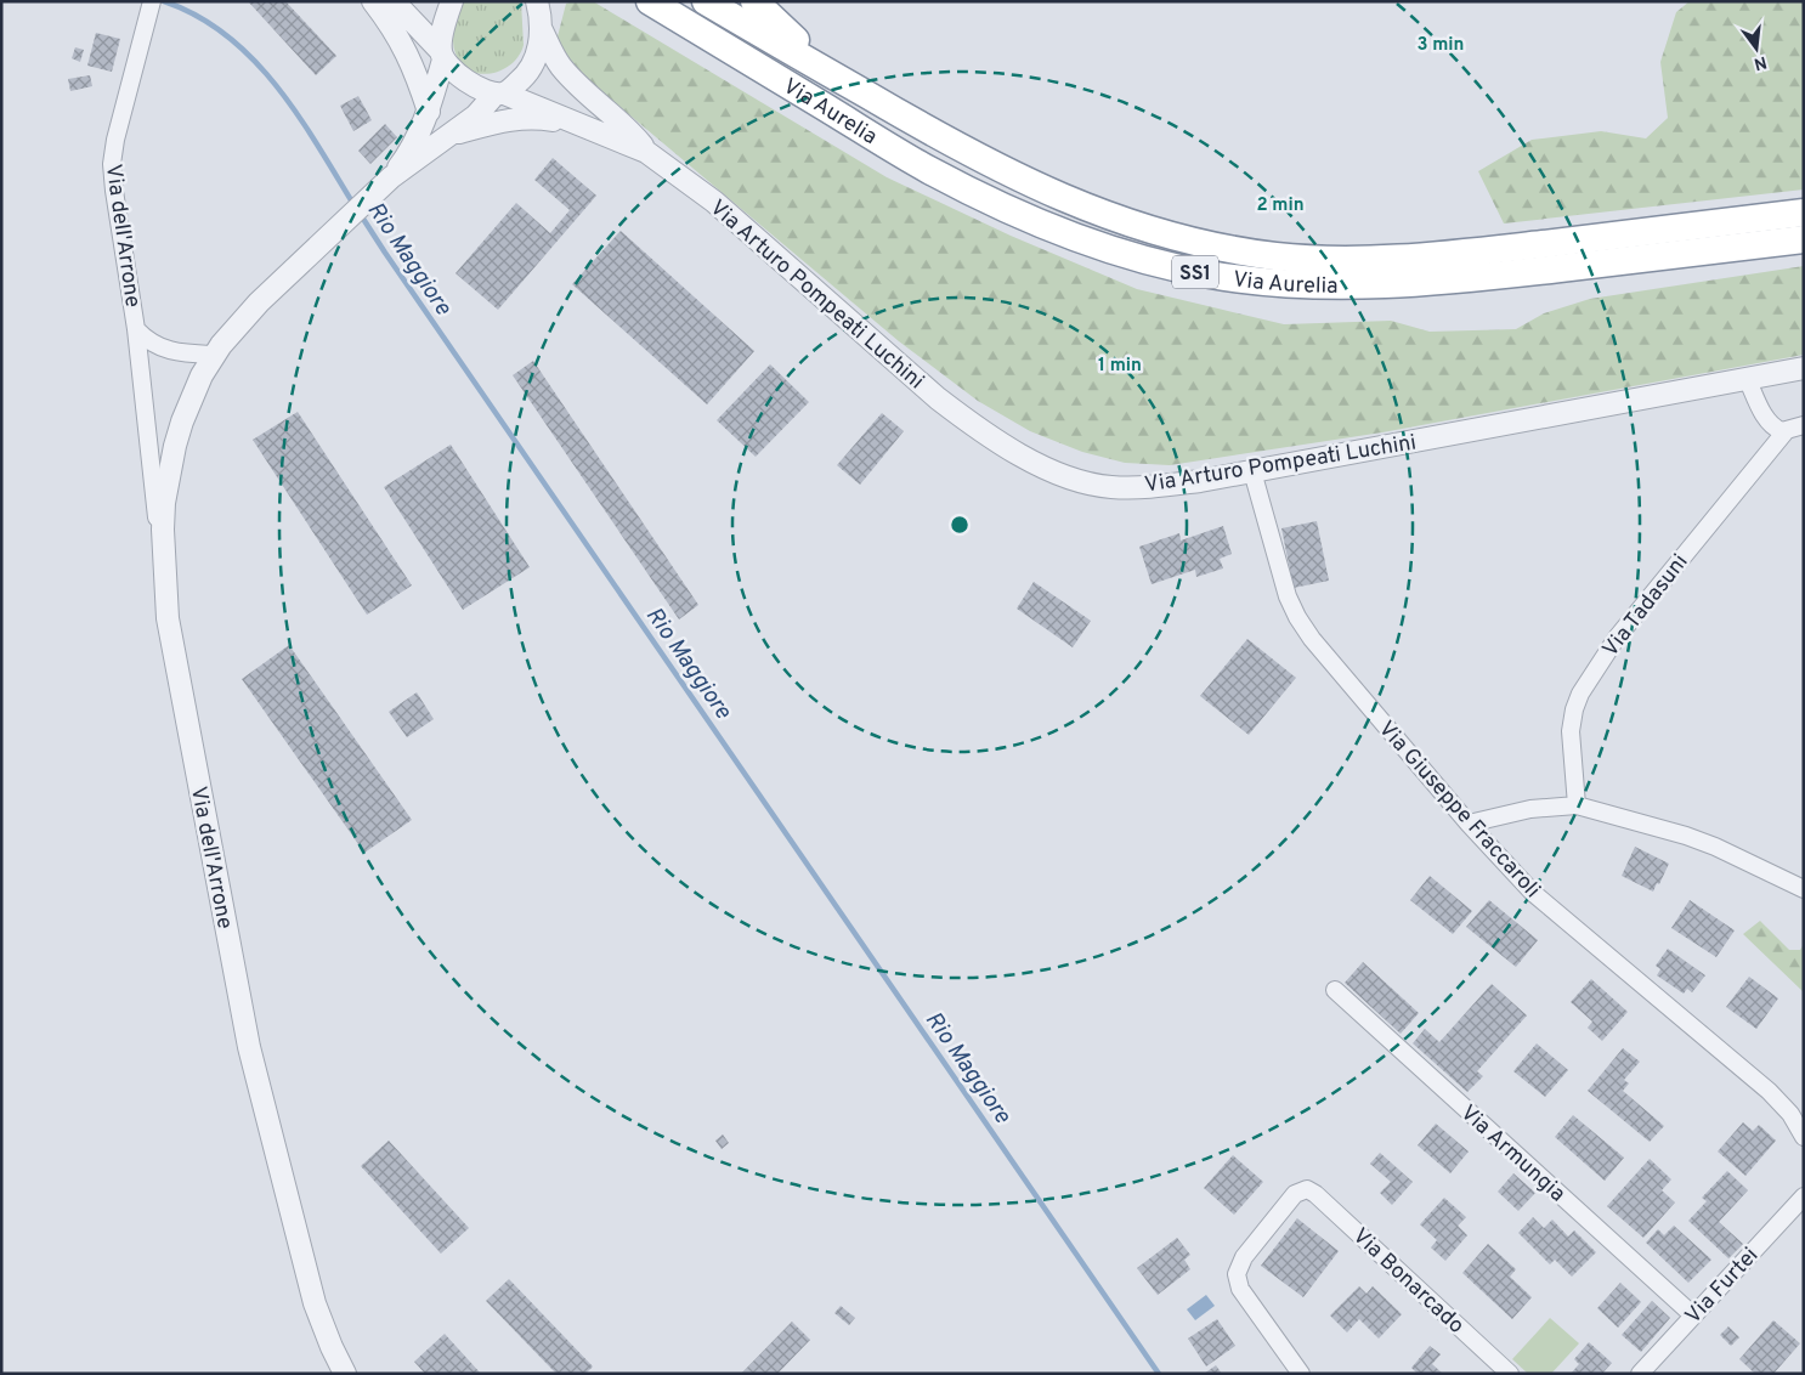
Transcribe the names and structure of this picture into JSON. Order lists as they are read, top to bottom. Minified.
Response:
{"streets":{"highway":["Via Aurelia","SS1"],"street":["Via dell'Arrone","Via Arturo Pompeati Luchini","Via Tadasuni","Via Giuseppe Fraccaroli","Via Armungia","Via Bonarcado","Via Furtei"]},"crossings":[["Via Arturo Pompeati Luchini","Via Giuseppe Fraccaroli"],["Via Armungia","Via Furtei"]],"water":["Rio Maggiore"],"north":"bottom","rings":["3 min","2 min","1 min"]}
